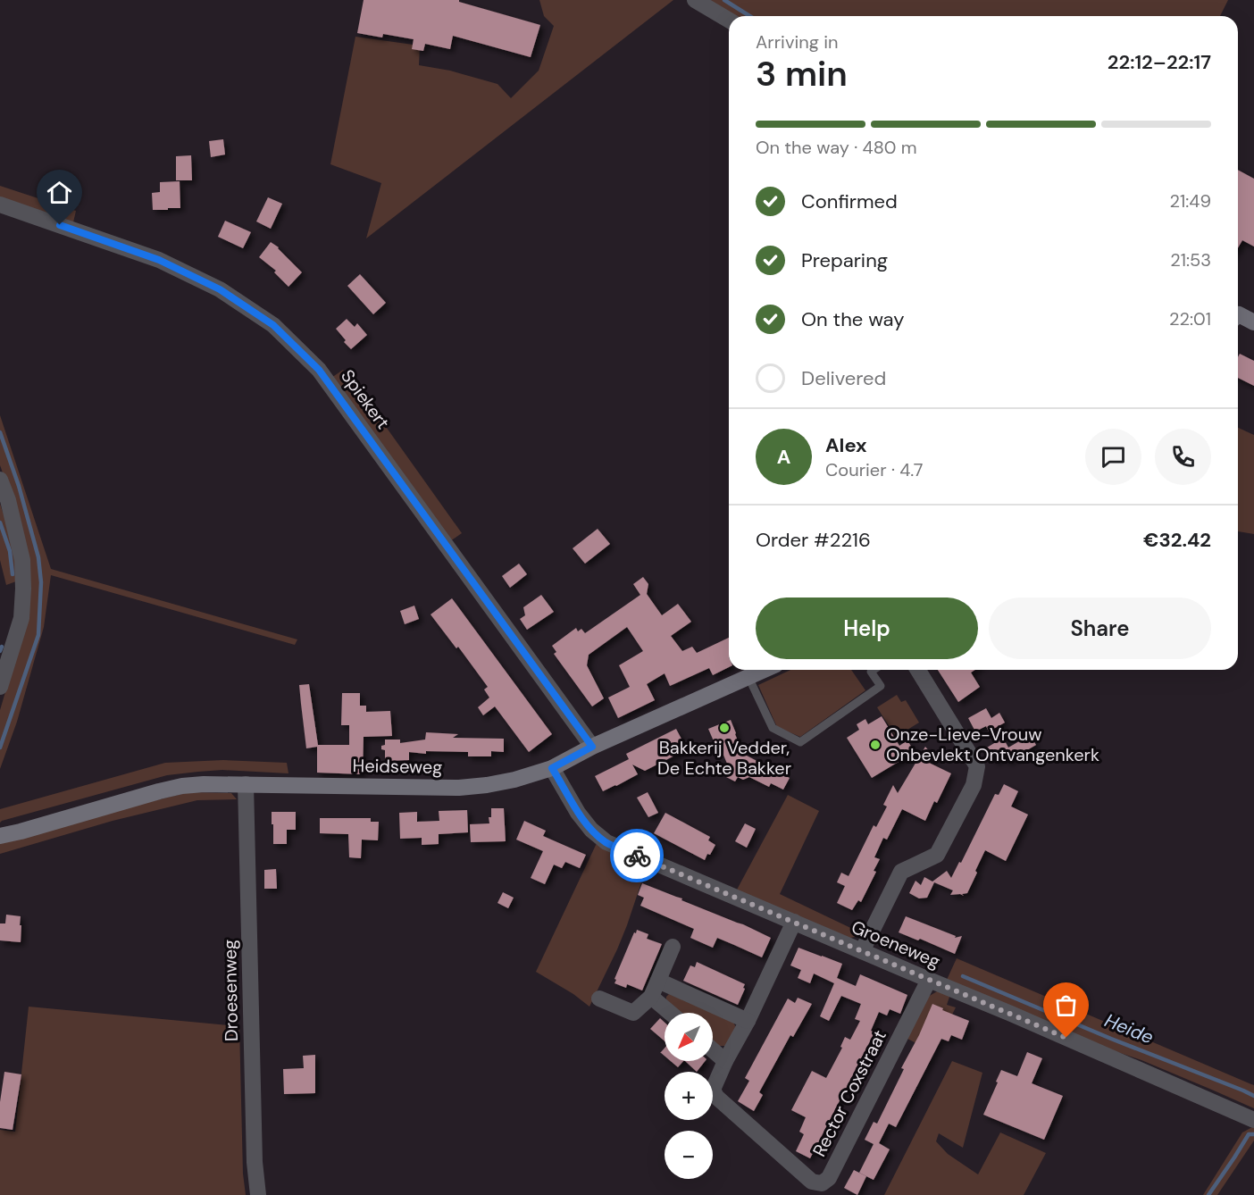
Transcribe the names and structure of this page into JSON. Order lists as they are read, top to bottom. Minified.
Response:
{"streets":{"street":["Spiekert","Heidseweg","Groeneweg","Droesenweg","Rector Coxstraat"]},"crossings":[["Spiekert","Heidseweg"],["Heidseweg","Groeneweg"],["Heidseweg","Droesenweg"],["Groeneweg","Rector Coxstraat"]],"water":["Heide"],"places":["Bakkerij Vedder, De Echte Bakker","Onze-Lieve-Vrouw Onbevlekt Ontvangenkerk"],"north":"bottom left","page":{"heading":["3 min","Arriving in","22:12–22:17"],"panel":["Alex","Courier · 4.7","Order #2216","€32.42"],"bar":"On the way · 480 m","list":[["Confirmed","21:49"],["Preparing","21:53"],["On the way","22:01"],"Delivered"],"round":"A","buttons":["Help","Share"],"map_buttons":["+","−"]}}
